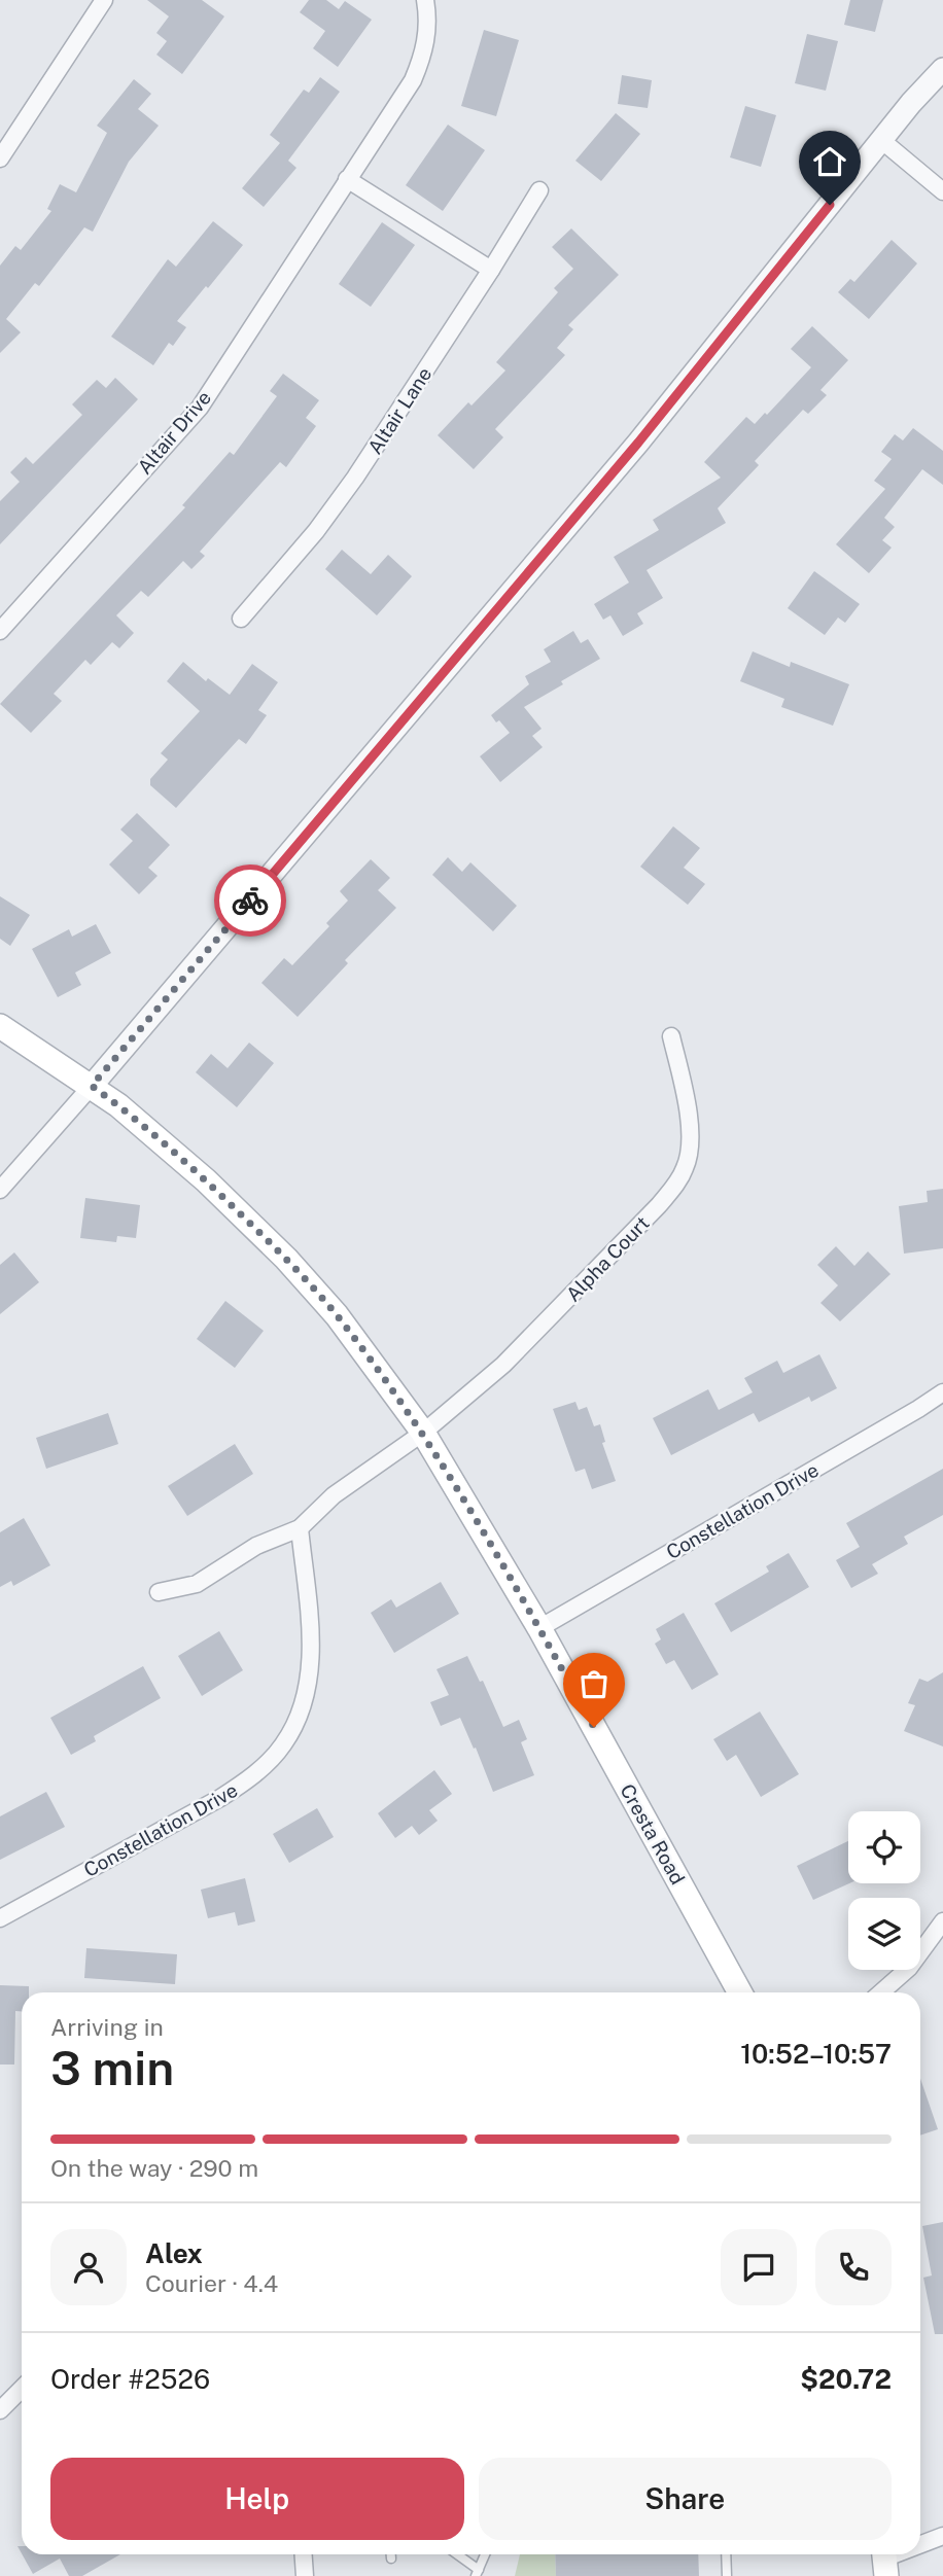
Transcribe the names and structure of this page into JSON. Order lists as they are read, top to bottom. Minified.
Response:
{"streets":{"main road":["Cresta Road"],"street":["Altair Lane","Altair Drive","Alpha Court","Constellation Drive"]},"crossings":[["Alpha Court","Cresta Road"],["Constellation Drive","Cresta Road"]],"page":{"heading":["3 min","Arriving in","10:52–10:57"],"panel":["Alex","Courier · 4.4","Order #2526","$20.72"],"bar":"On the way · 290 m","buttons":["Help","Share"]}}
